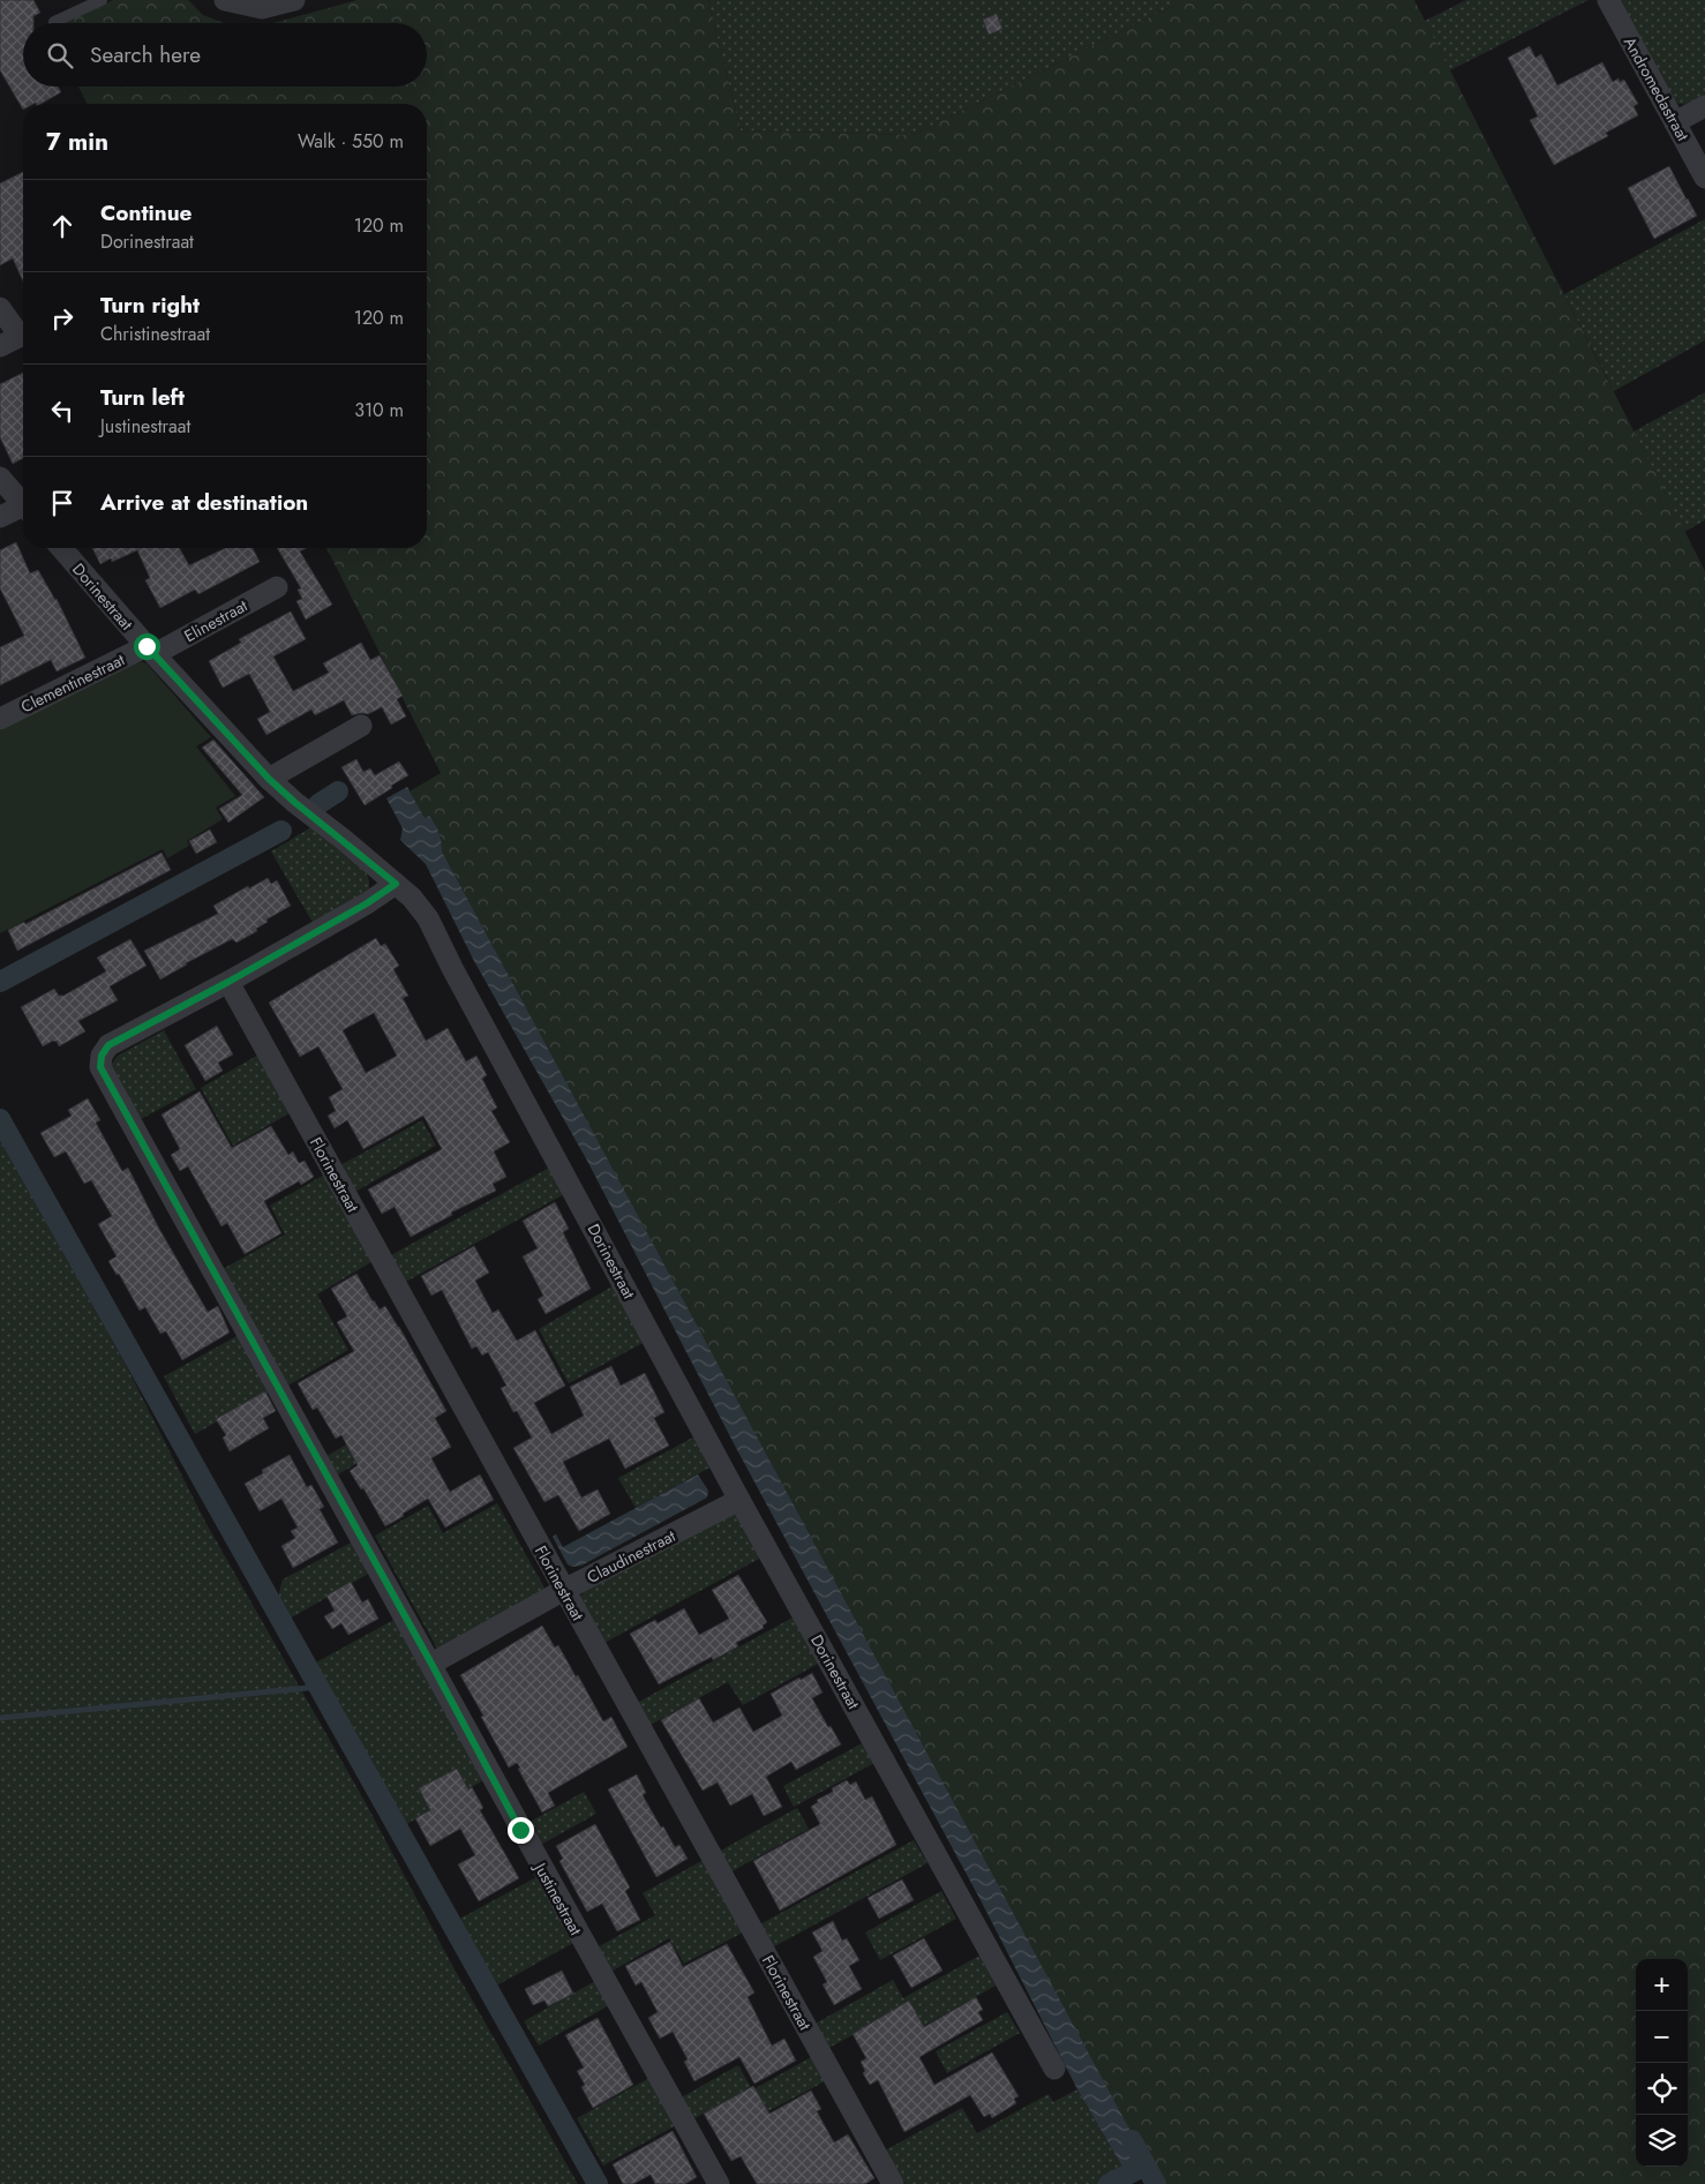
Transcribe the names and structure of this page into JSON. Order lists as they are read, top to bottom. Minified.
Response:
{"streets":{"street":["Andromedastraat","Dorinestraat","Elinestraat","Clementinestraat","Florinestraat","Claudinestraat","Justinestraat"]},"crossings":[["Dorinestraat","Elinestraat"],["Dorinestraat","Clementinestraat"],["Dorinestraat","Claudinestraat"],["Elinestraat","Clementinestraat"],["Florinestraat","Claudinestraat"],["Florinestraat","Justinestraat"],["Claudinestraat","Justinestraat"]],"page":{"search":"Search here","heading":["7 min","Walk · 550 m"],"list":[["Continue","Dorinestraat","120 m"],["Turn right","Christinestraat","120 m"],["Turn left","Justinestraat","310 m"],"Arrive at destination"],"map_buttons":["+","−"]}}
